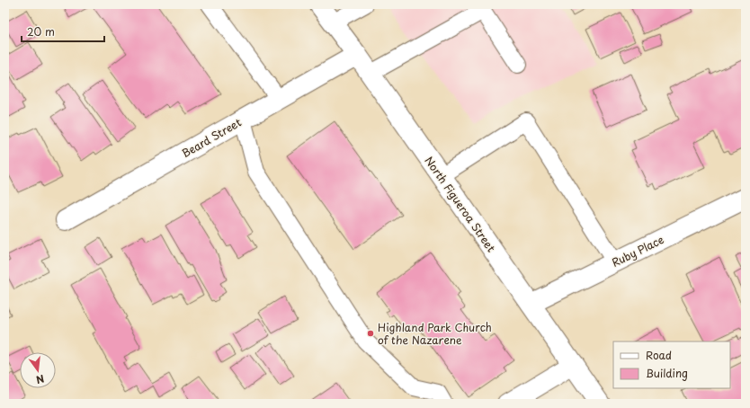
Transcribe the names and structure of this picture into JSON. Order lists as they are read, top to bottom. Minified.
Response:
{"streets":{"street":["Beard Street","North Figueroa Street","Ruby Place"]},"crossings":[["Beard Street","North Figueroa Street"],["North Figueroa Street","Ruby Place"]],"places":["Highland Park Church of the Nazarene"],"legend":["Road","Building"],"scale_bar":"20 m","north":"bottom"}
